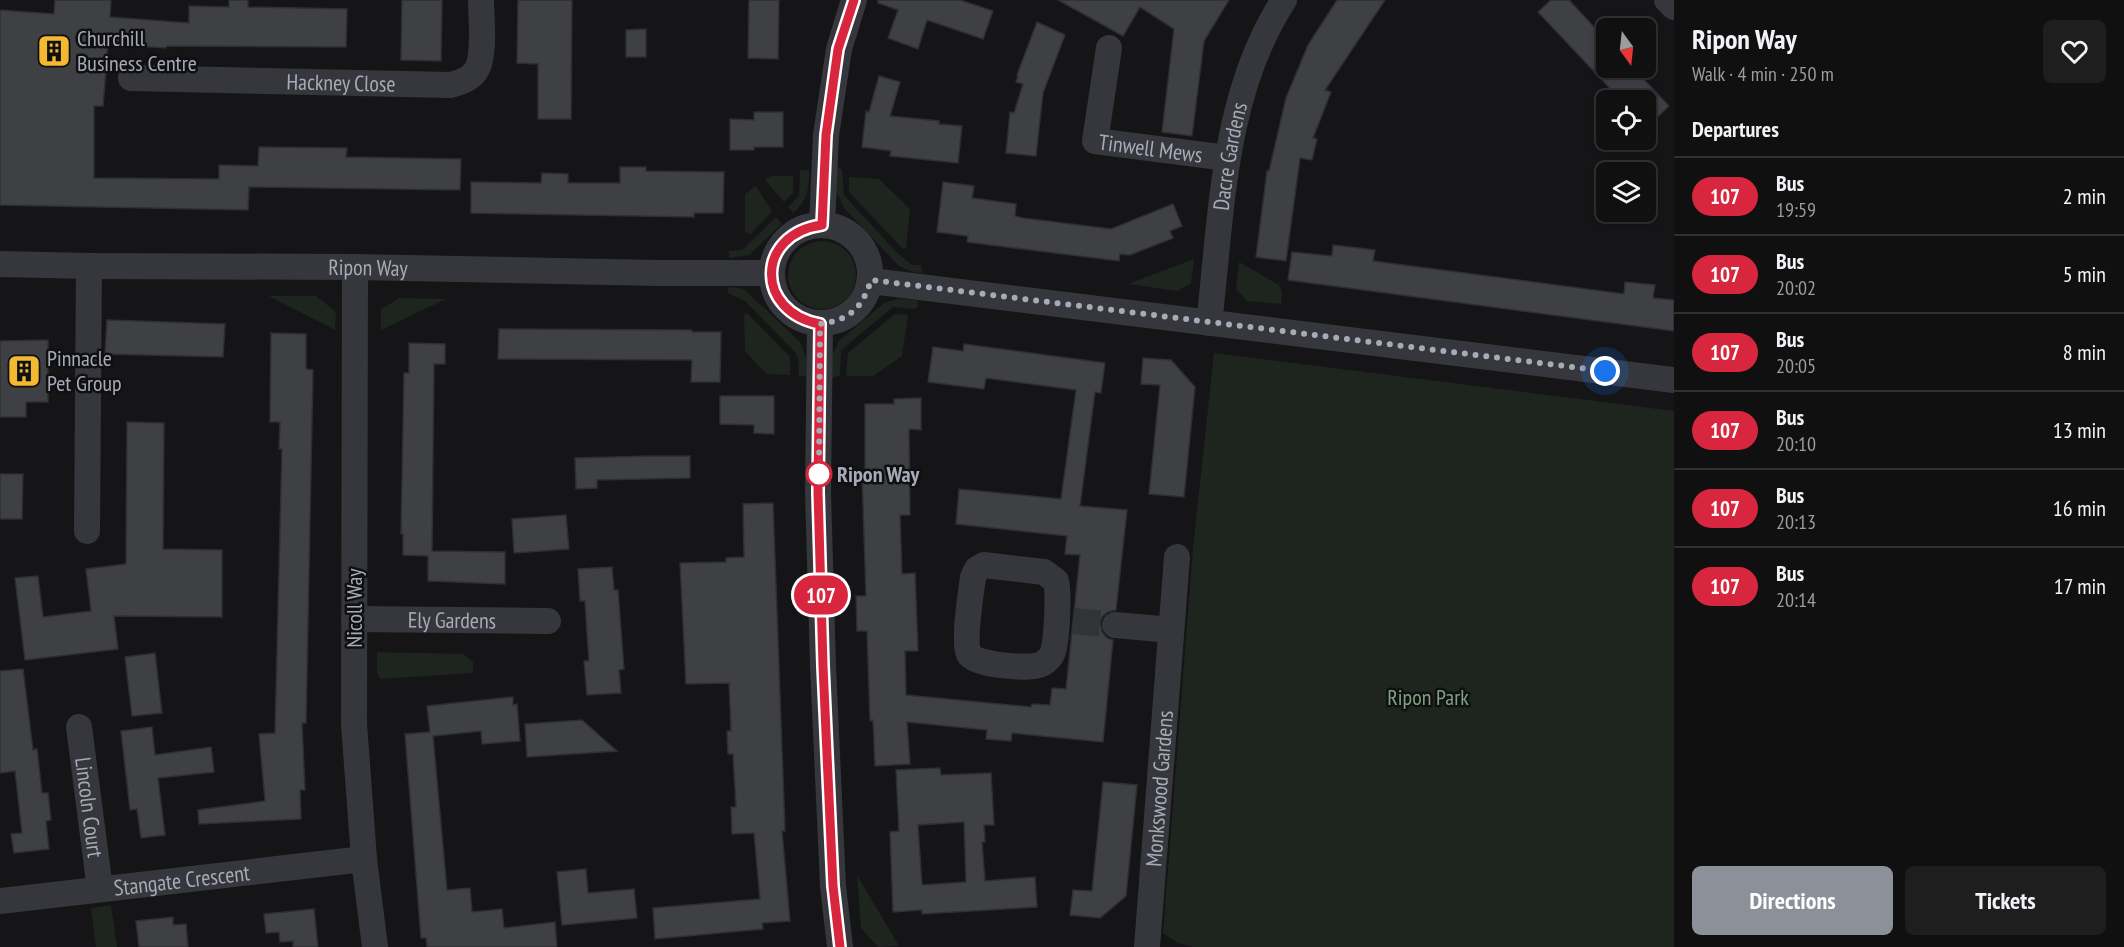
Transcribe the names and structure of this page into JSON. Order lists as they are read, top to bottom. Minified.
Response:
{"streets":{"street":["Hackney Close","Tinwell Mews","Dacre Gardens","Ripon Way","Nicoll Way","Ely Gardens","Monkswood Gardens","Lincoln Court","Stangate Crescent"]},"crossings":[["Tinwell Mews","Dacre Gardens"],["Ripon Way","Nicoll Way"],["Nicoll Way","Ely Gardens"],["Nicoll Way","Stangate Crescent"],["Lincoln Court","Stangate Crescent"]],"parks":["Ripon Park"],"places":{"building":["Churchill Business Centre","Pinnacle Pet Group"],"other":["Ripon Way"]},"lines":["bus line 107"],"north":"bottom","page":{"on_map":"107","heading":[["Ripon Way","Walk · 4 min · 250 m"],"Departures"],"list":[{"mark":"107","name":"Bus","note":"19:59","value":"2 min"},{"mark":"107","name":"Bus","note":"20:02","value":"5 min"},{"mark":"107","name":"Bus","note":"20:05","value":"8 min"},{"mark":"107","name":"Bus","note":"20:10","value":"13 min"},{"mark":"107","name":"Bus","note":"20:13","value":"16 min"},{"mark":"107","name":"Bus","note":"20:14","value":"17 min"}],"buttons":["Directions","Tickets"]}}
